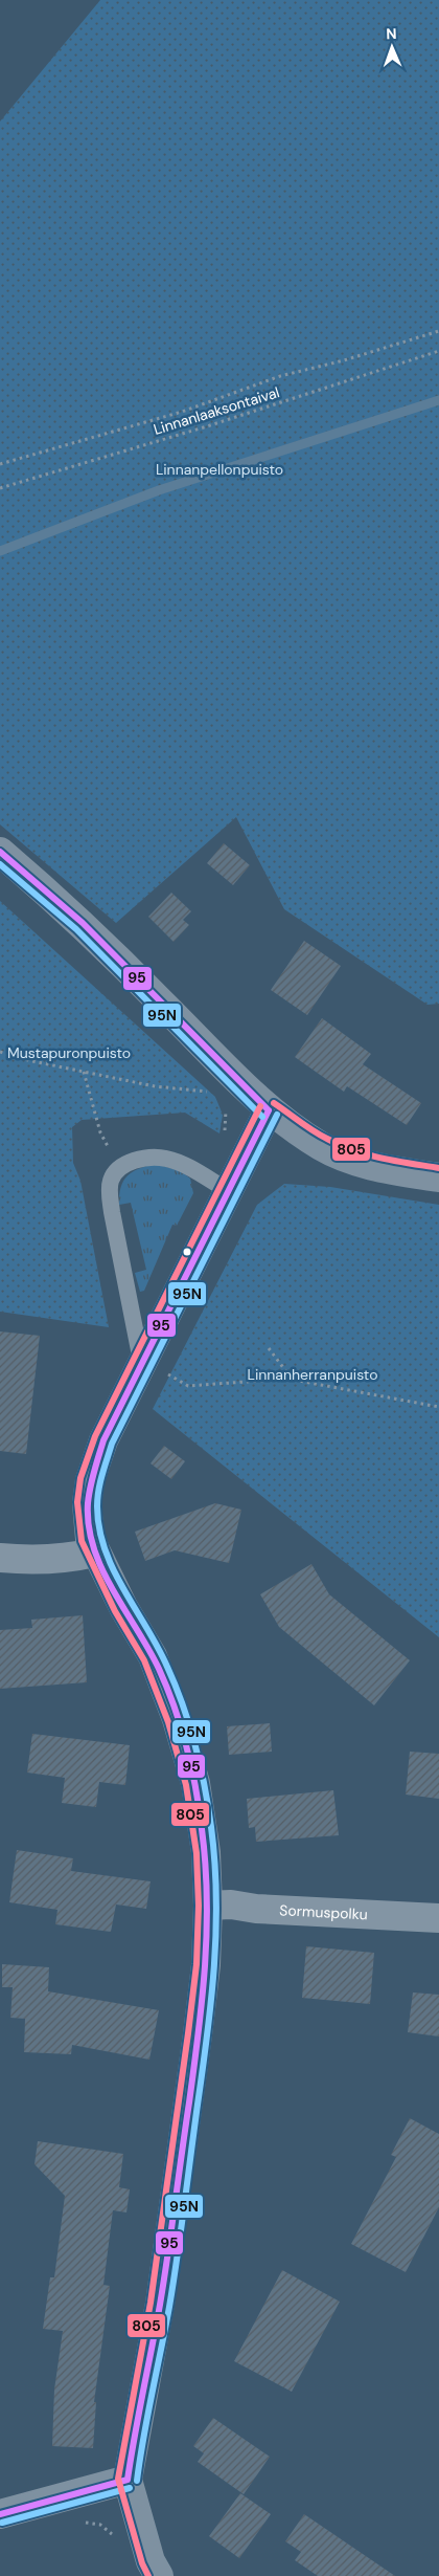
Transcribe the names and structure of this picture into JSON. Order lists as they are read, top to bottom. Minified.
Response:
{"streets":{"street":["Sormuspolku"],"path":["Linnanlaaksontaival"]},"parks":["Linnanpellonpuisto","Mustapuronpuisto","Linnanherranpuisto"],"lines":["transit line 95","transit line 95N","transit line 805"],"north":"top"}
